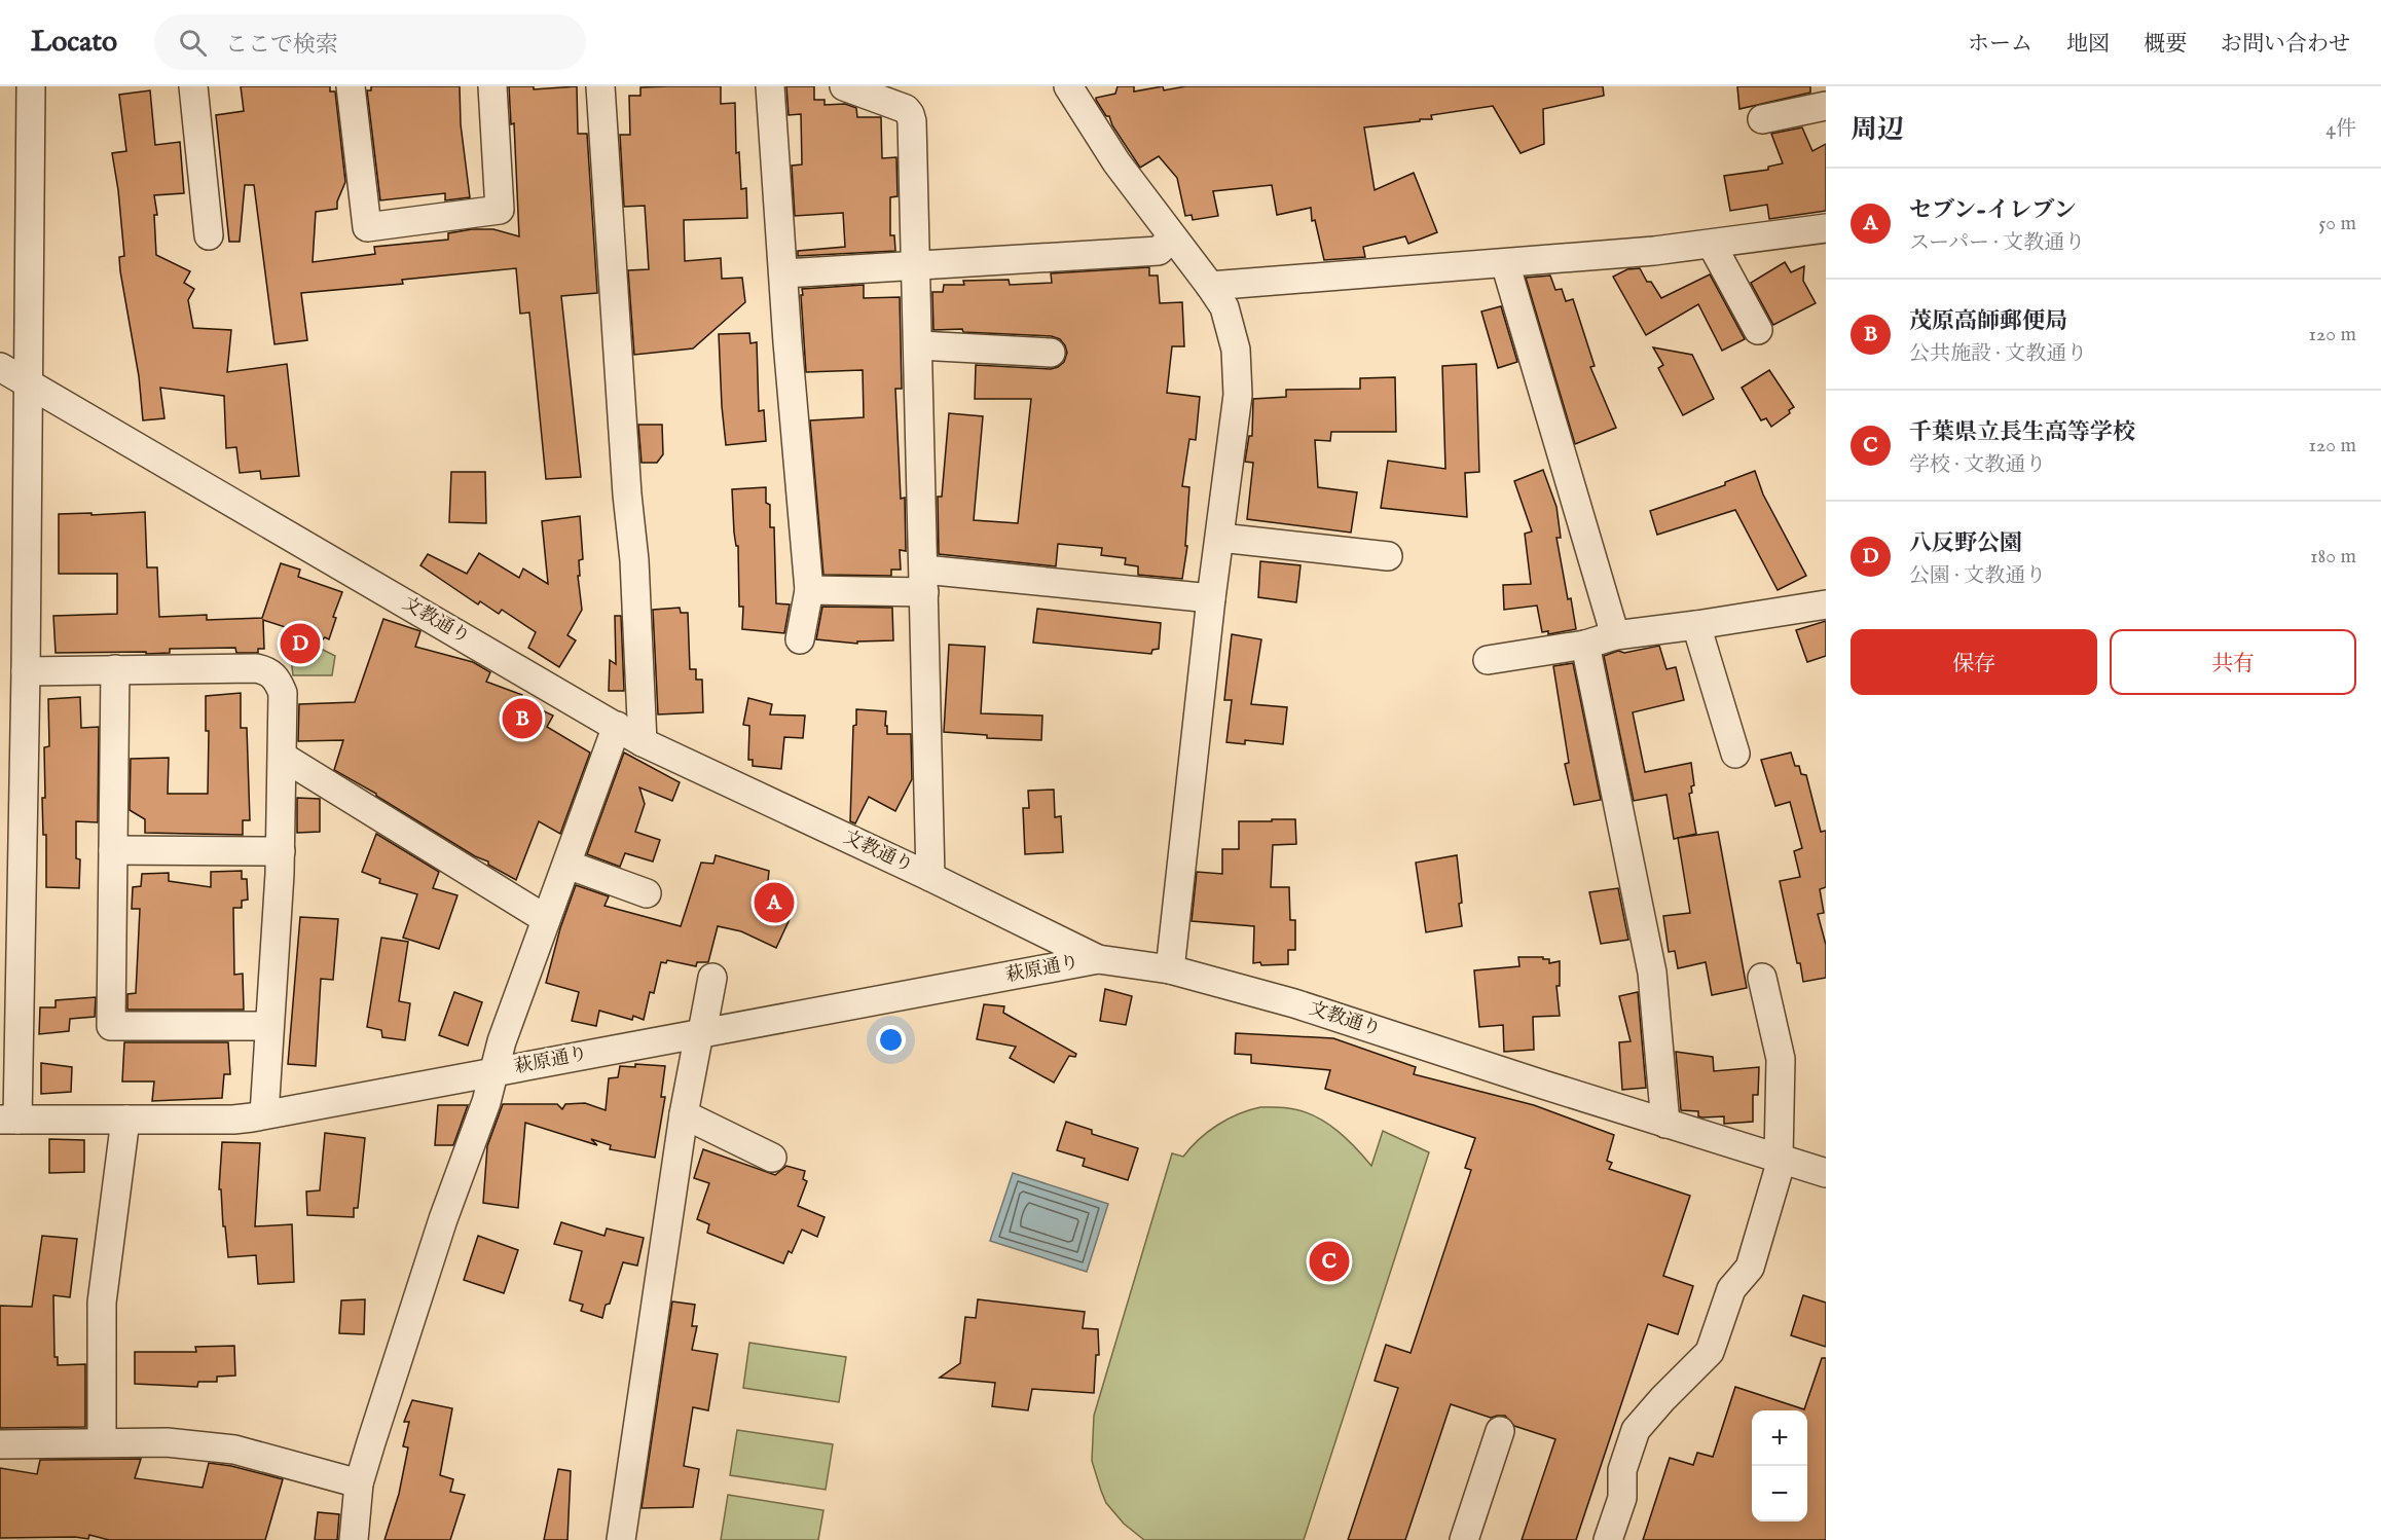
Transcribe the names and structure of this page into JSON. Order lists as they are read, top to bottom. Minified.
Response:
{"streets":{"street":["文教通り","萩原通り"]},"crossings":[["文教通り","萩原通り"]],"page":{"header":"Locato","search":"ここで検索","nav":["ホーム","地図","概要","お問い合わせ"],"heading":["周辺","4件"],"list":[{"mark":"A","name":"セブン-イレブン","note":"スーパー · 文教通り","value":"50 m"},{"mark":"B","name":"茂原高師郵便局","note":"公共施設 · 文教通り","value":"120 m"},{"mark":"C","name":"千葉県立長生高等学校","note":"学校 · 文教通り","value":"120 m"},{"mark":"D","name":"八反野公園","note":"公園 · 文教通り","value":"180 m"}],"buttons":["保存","共有"],"pins":["D","B","A","C"],"map_buttons":["+","−"]}}
